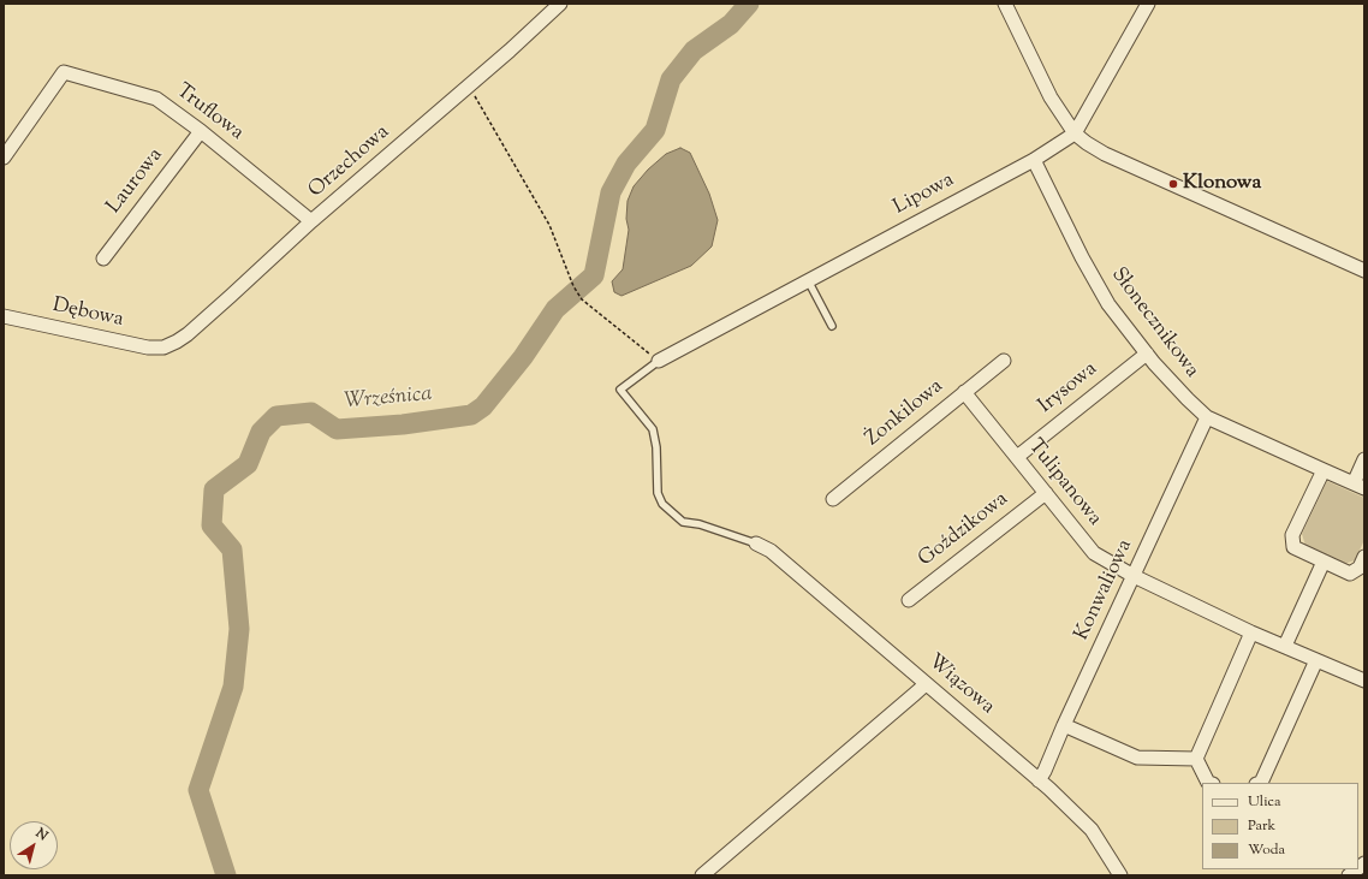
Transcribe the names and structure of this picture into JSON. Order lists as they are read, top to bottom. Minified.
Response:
{"streets":{"street":["Truflowa","Orzechowa","Laurowa","Lipowa","Dębowa","Słonecznikowa","Irysowa","Żonkilowa","Tulipanowa","Goździkowa","Konwaliowa","Wiązowa"]},"crossings":[["Truflowa","Orzechowa"],["Truflowa","Laurowa"],["Orzechowa","Dębowa"],["Lipowa","Słonecznikowa"],["Słonecznikowa","Irysowa"],["Słonecznikowa","Konwaliowa"],["Irysowa","Tulipanowa"],["Żonkilowa","Tulipanowa"],["Tulipanowa","Goździkowa"],["Tulipanowa","Konwaliowa"],["Konwaliowa","Wiązowa"]],"water":["Wrześnica"],"places":["Klonowa"],"legend":["Ulica","Park","Woda"],"north":"top right"}
